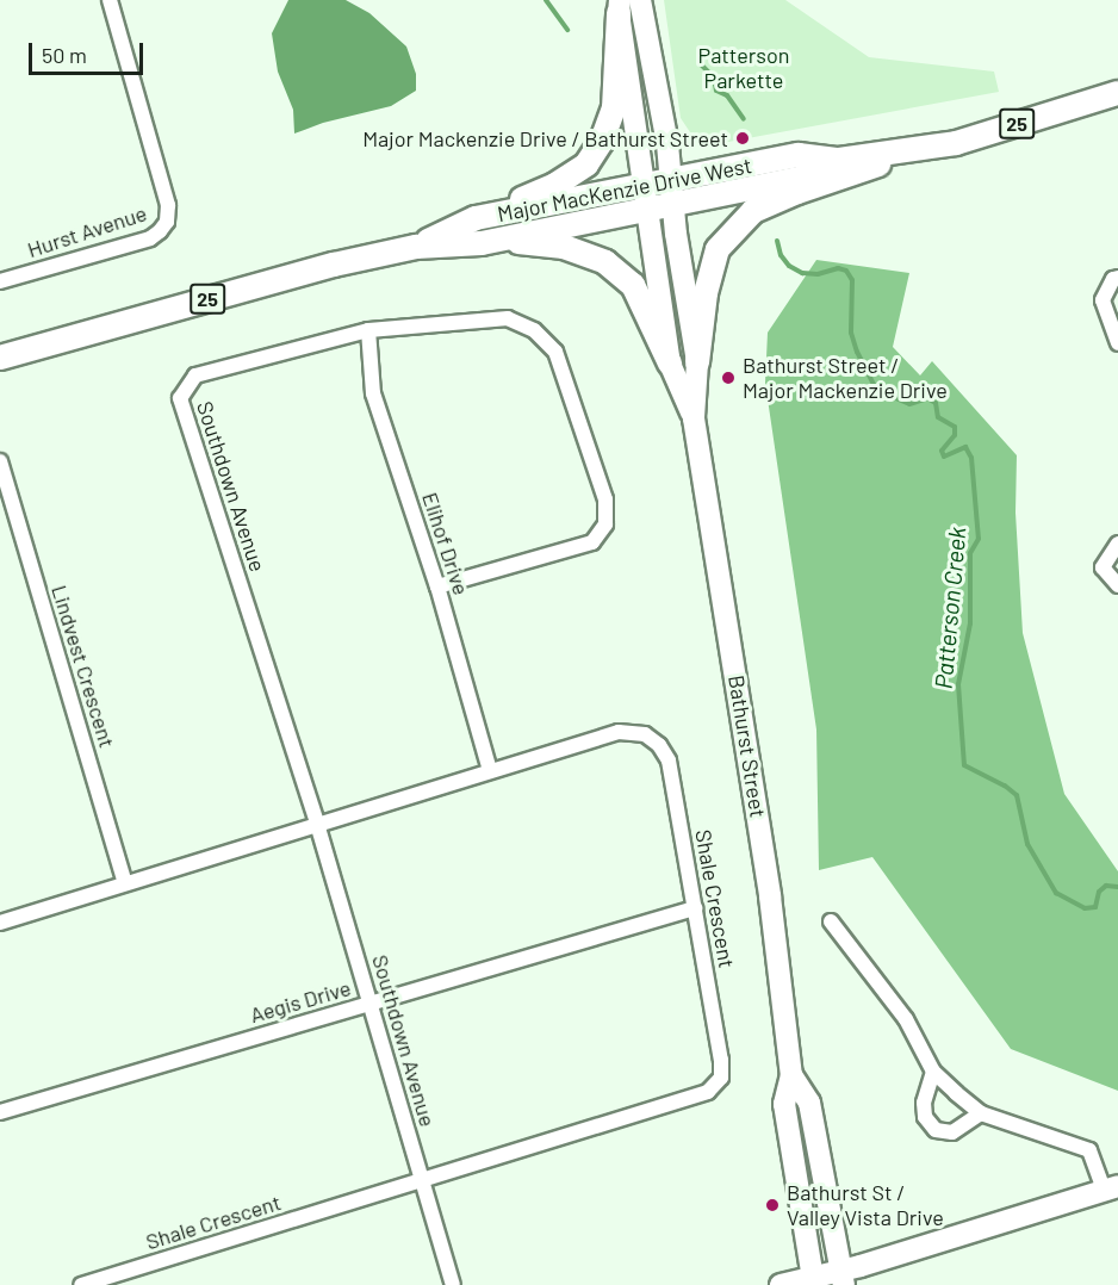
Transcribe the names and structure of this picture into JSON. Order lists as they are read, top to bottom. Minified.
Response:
{"streets":{"main road":["25","Major MacKenzie Drive West","Bathurst Street"],"street":["Hurst Avenue","Southdown Avenue","Elihof Drive","Lindvest Crescent","Shale Crescent","Aegis Drive"]},"crossings":[["Major MacKenzie Drive West","Bathurst Street"],["Southdown Avenue","Elihof Drive"],["Southdown Avenue","Shale Crescent"],["Southdown Avenue","Aegis Drive"],["Elihof Drive","Shale Crescent"],["Lindvest Crescent","Shale Crescent"],["Shale Crescent","Aegis Drive"]],"water":["Patterson Creek"],"parks":["Patterson Parkette"],"places":["Major Mackenzie Drive / Bathurst Street","Bathurst Street / Major Mackenzie Drive","Bathurst St / Valley Vista Drive"],"scale_bar":"50 m"}
